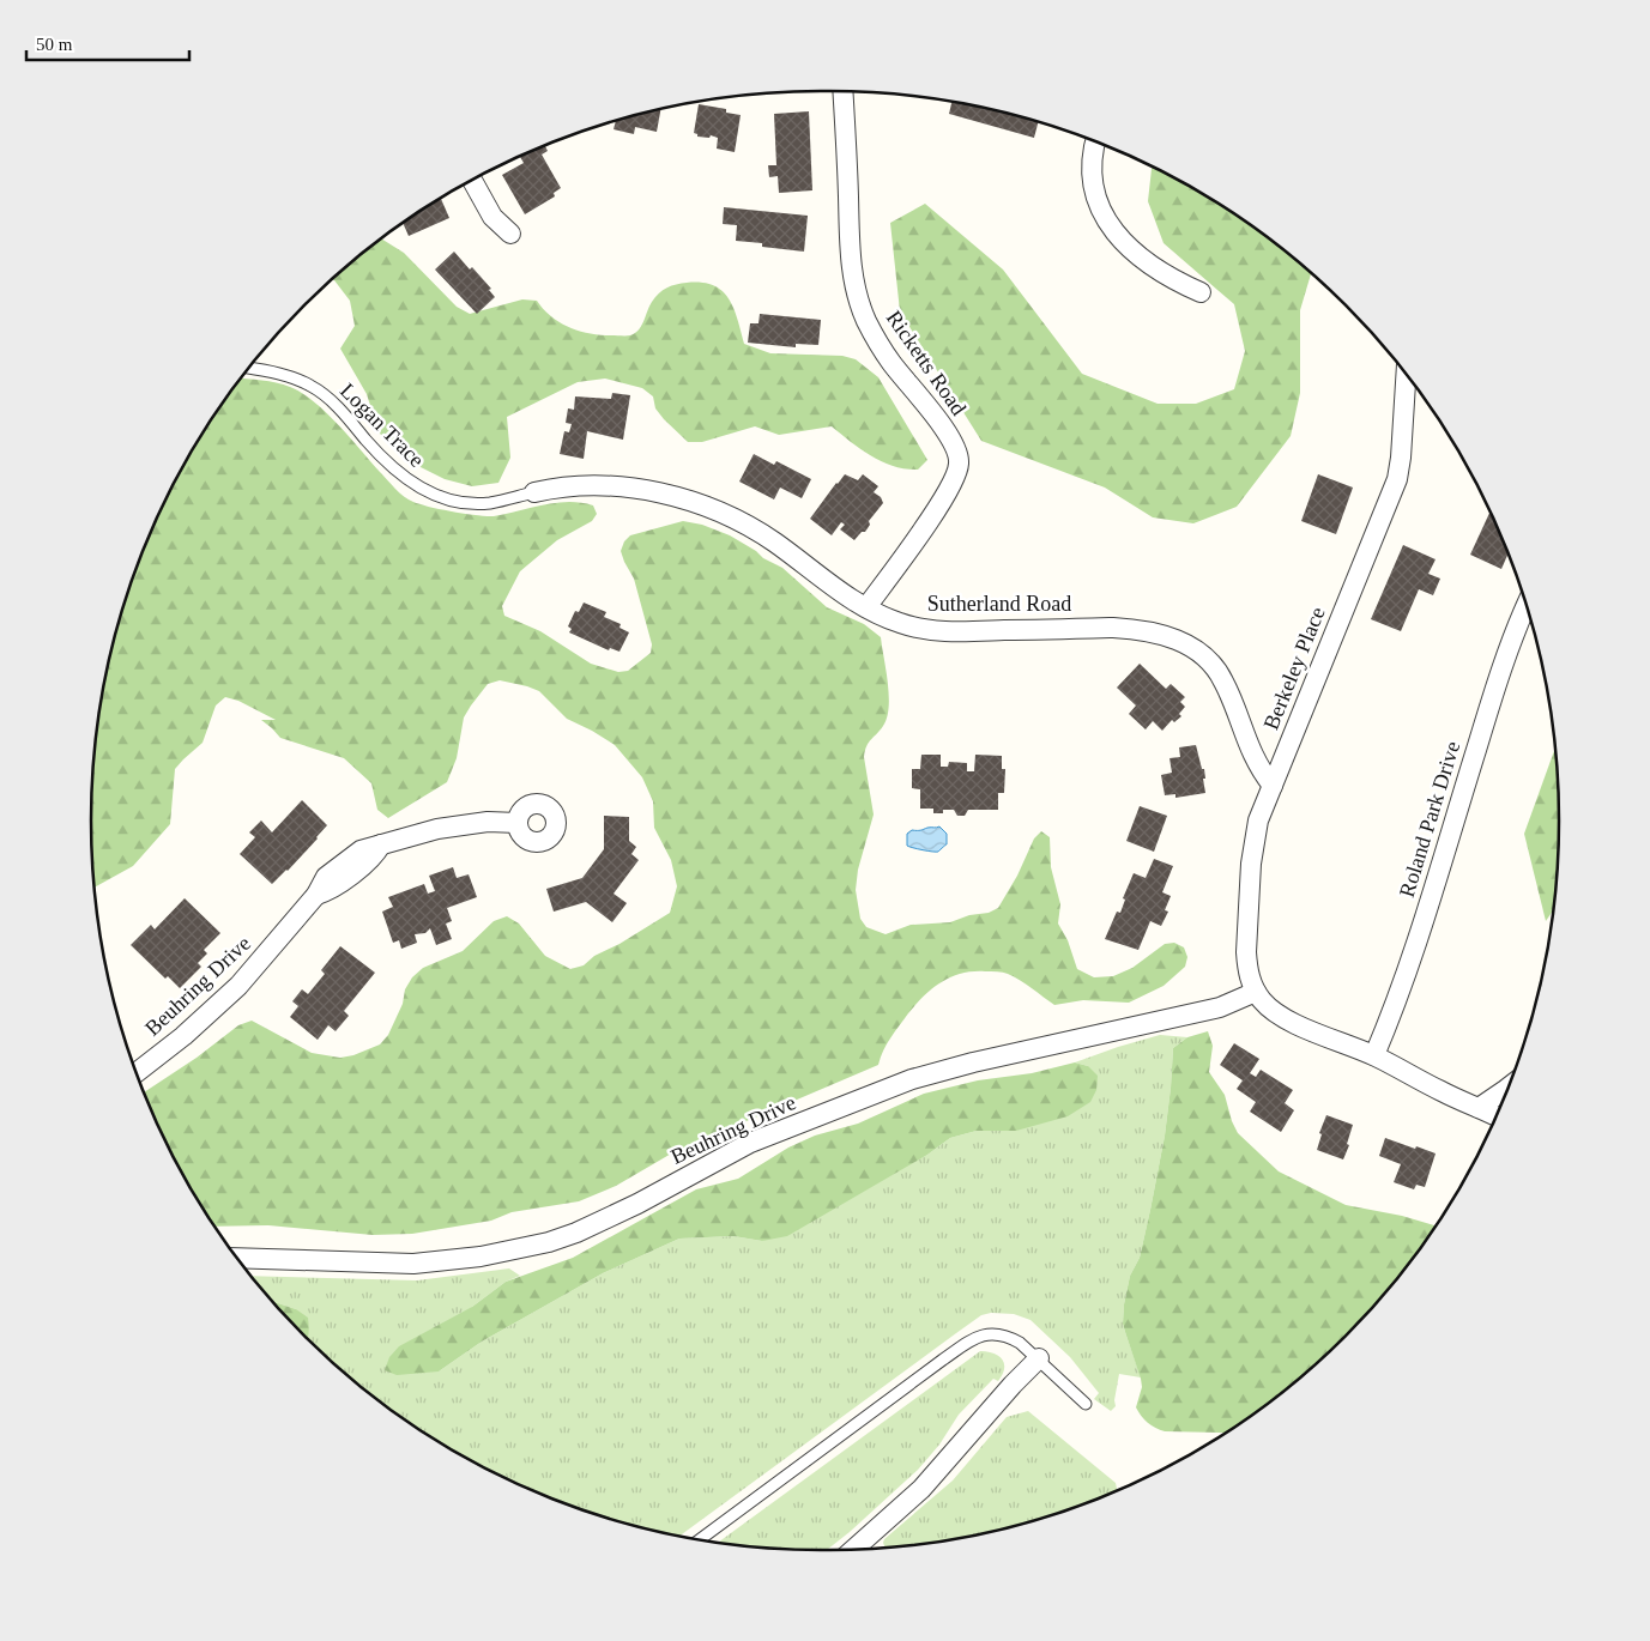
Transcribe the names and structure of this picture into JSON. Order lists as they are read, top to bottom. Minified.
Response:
{"streets":{"street":["Ricketts Road","Sutherland Road","Berkeley Place","Roland Park Drive","Beuhring Drive"],"lane":["Logan Trace"]},"crossings":[["Ricketts Road","Sutherland Road"],["Logan Trace","Sutherland Road"],["Sutherland Road","Berkeley Place"],["Berkeley Place","Beuhring Drive"]],"scale_bar":"50 m"}
